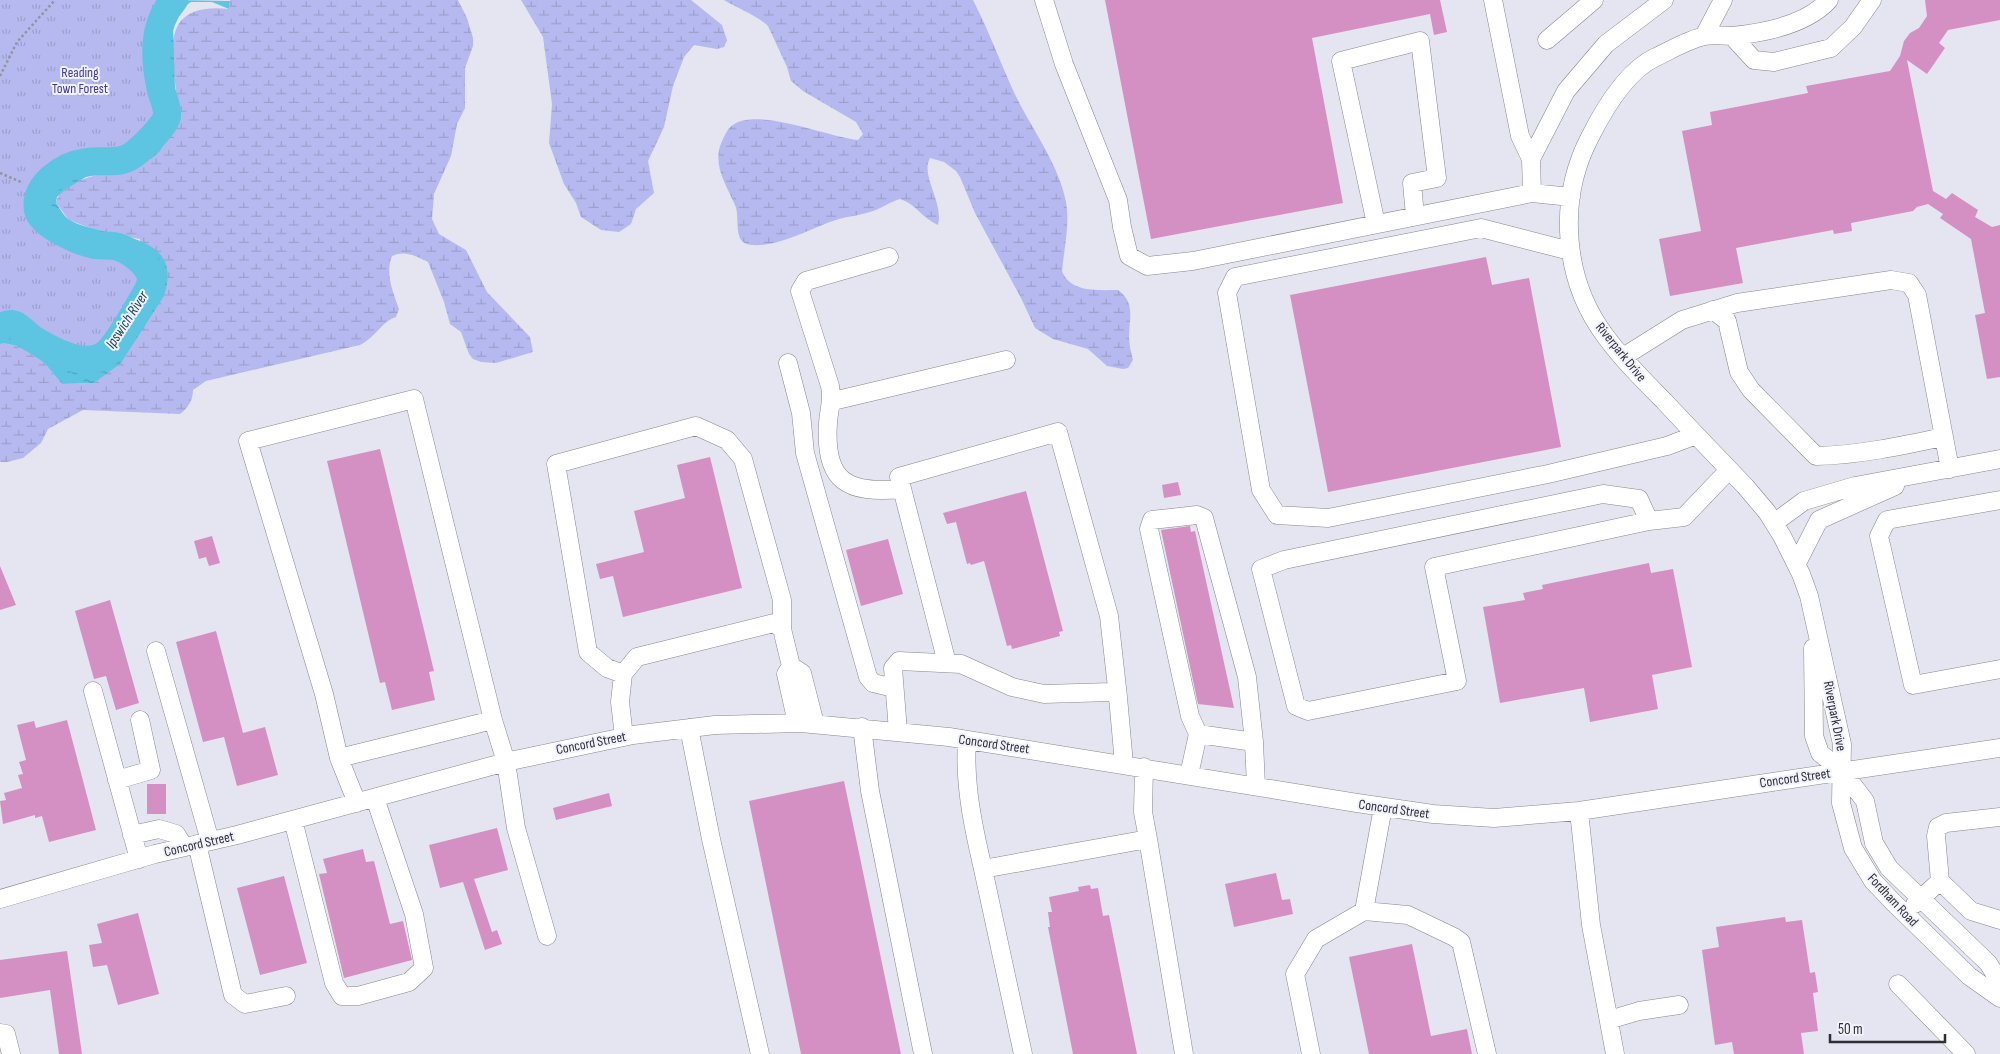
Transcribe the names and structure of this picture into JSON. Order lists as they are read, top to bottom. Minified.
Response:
{"streets":{"street":["Riverpark Drive","Concord Street","Fordham Road"]},"crossings":[["Riverpark Drive","Concord Street"],["Riverpark Drive","Fordham Road"],["Concord Street","Fordham Road"]],"water":["Ipswich River"],"parks":["Reading Town Forest"],"scale_bar":"50 m"}
